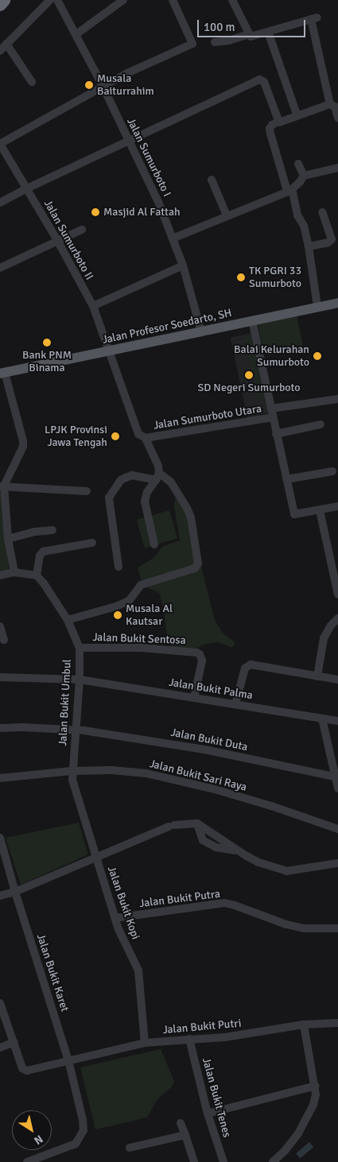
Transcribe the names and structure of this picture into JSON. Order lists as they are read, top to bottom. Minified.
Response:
{"streets":{"main road":["Jalan Profesor Soedarto, SH"],"street":["Jalan Sumurboto I","Jalan Sumurboto II","Jalan Sumurboto Utara","Jalan Bukit Sentosa","Jalan Bukit Palma","Jalan Bukit Umbul","Jalan Bukit Duta","Jalan Bukit Sari Raya","Jalan Bukit Putra","Jalan Bukit Kopi","Jalan Bukit Karet","Jalan Bukit Putri","Jalan Bukit Tenes"]},"crossings":[["Jalan Sumurboto I","Jalan Profesor Soedarto, SH"],["Jalan Sumurboto II","Jalan Profesor Soedarto, SH"],["Jalan Sumurboto II","Jalan Sumurboto Utara"],["Jalan Profesor Soedarto, SH","Jalan Sumurboto Utara"],["Jalan Bukit Sentosa","Jalan Bukit Palma"],["Jalan Bukit Sentosa","Jalan Bukit Umbul"],["Jalan Bukit Palma","Jalan Bukit Umbul"],["Jalan Bukit Umbul","Jalan Bukit Duta"],["Jalan Bukit Umbul","Jalan Bukit Sari Raya"],["Jalan Bukit Umbul","Jalan Bukit Kopi"],["Jalan Bukit Sari Raya","Jalan Bukit Kopi"],["Jalan Bukit Putra","Jalan Bukit Kopi"],["Jalan Bukit Kopi","Jalan Bukit Putri"],["Jalan Bukit Karet","Jalan Bukit Putri"],["Jalan Bukit Putri","Jalan Bukit Tenes"]],"places":["Musala Baiturrahim","Masjid Al Fattah","TK PGRI 33 Sumurboto","Bank PNM Binama","Balai Kelurahan Sumurboto","SD Negeri Sumurboto","LPJK Provinsi Jawa Tengah","Musala Al Kautsar"],"scale_bar":"100 m","north":"bottom right"}
